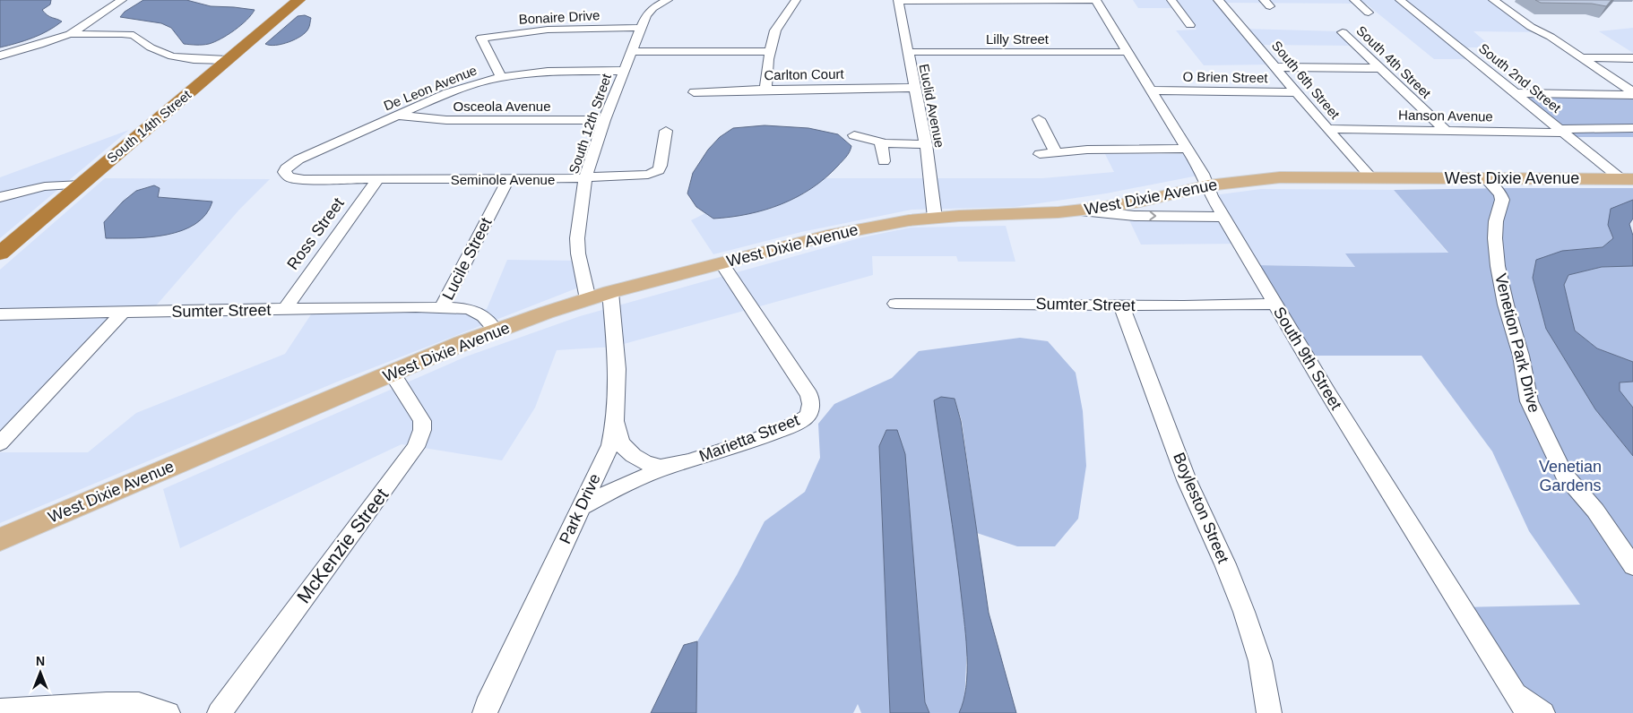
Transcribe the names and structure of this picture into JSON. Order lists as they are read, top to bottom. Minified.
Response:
{"streets":{"highway":["South 14th Street"],"main road":["West Dixie Avenue"],"street":["Bonaire Drive","Lilly Street","South 4th Street","Carlton Court","O Brien Street","South 2nd Street","South 6th Street","De Leon Avenue","Osceola Avenue","Euclid Avenue","Hanson Avenue","South 12th Street","Seminole Avenue","Ross Street","Lucile Street","Sumter Street","Venetion Park Drive","South 9th Street","Marietta Street","Boyleston Street","Park Drive","McKenzie Street"]},"crossings":[["Bonaire Drive","De Leon Avenue"],["Bonaire Drive","South 12th Street"],["Lilly Street","Euclid Avenue"],["Lilly Street","South 9th Street"],["South 4th Street","Hanson Avenue"],["Carlton Court","Euclid Avenue"],["O Brien Street","South 6th Street"],["O Brien Street","South 9th Street"],["South 2nd Street","Hanson Avenue"],["South 2nd Street","West Dixie Avenue"],["South 6th Street","Hanson Avenue"],["South 6th Street","West Dixie Avenue"],["De Leon Avenue","Osceola Avenue"],["De Leon Avenue","South 12th Street"],["De Leon Avenue","Seminole Avenue"],["Osceola Avenue","South 12th Street"],["Euclid Avenue","West Dixie Avenue"],["South 12th Street","West Dixie Avenue"],["South 12th Street","Seminole Avenue"],["West Dixie Avenue","Lucile Street"],["West Dixie Avenue","Venetion Park Drive"],["West Dixie Avenue","South 9th Street"],["West Dixie Avenue","Marietta Street"],["West Dixie Avenue","Park Drive"],["West Dixie Avenue","McKenzie Street"],["Seminole Avenue","Ross Street"],["Seminole Avenue","Lucile Street"],["Ross Street","Sumter Street"],["Lucile Street","Sumter Street"],["Sumter Street","South 9th Street"],["Sumter Street","Boyleston Street"],["Marietta Street","Park Drive"]],"parks":["Venetian Gardens"],"north":"top"}
